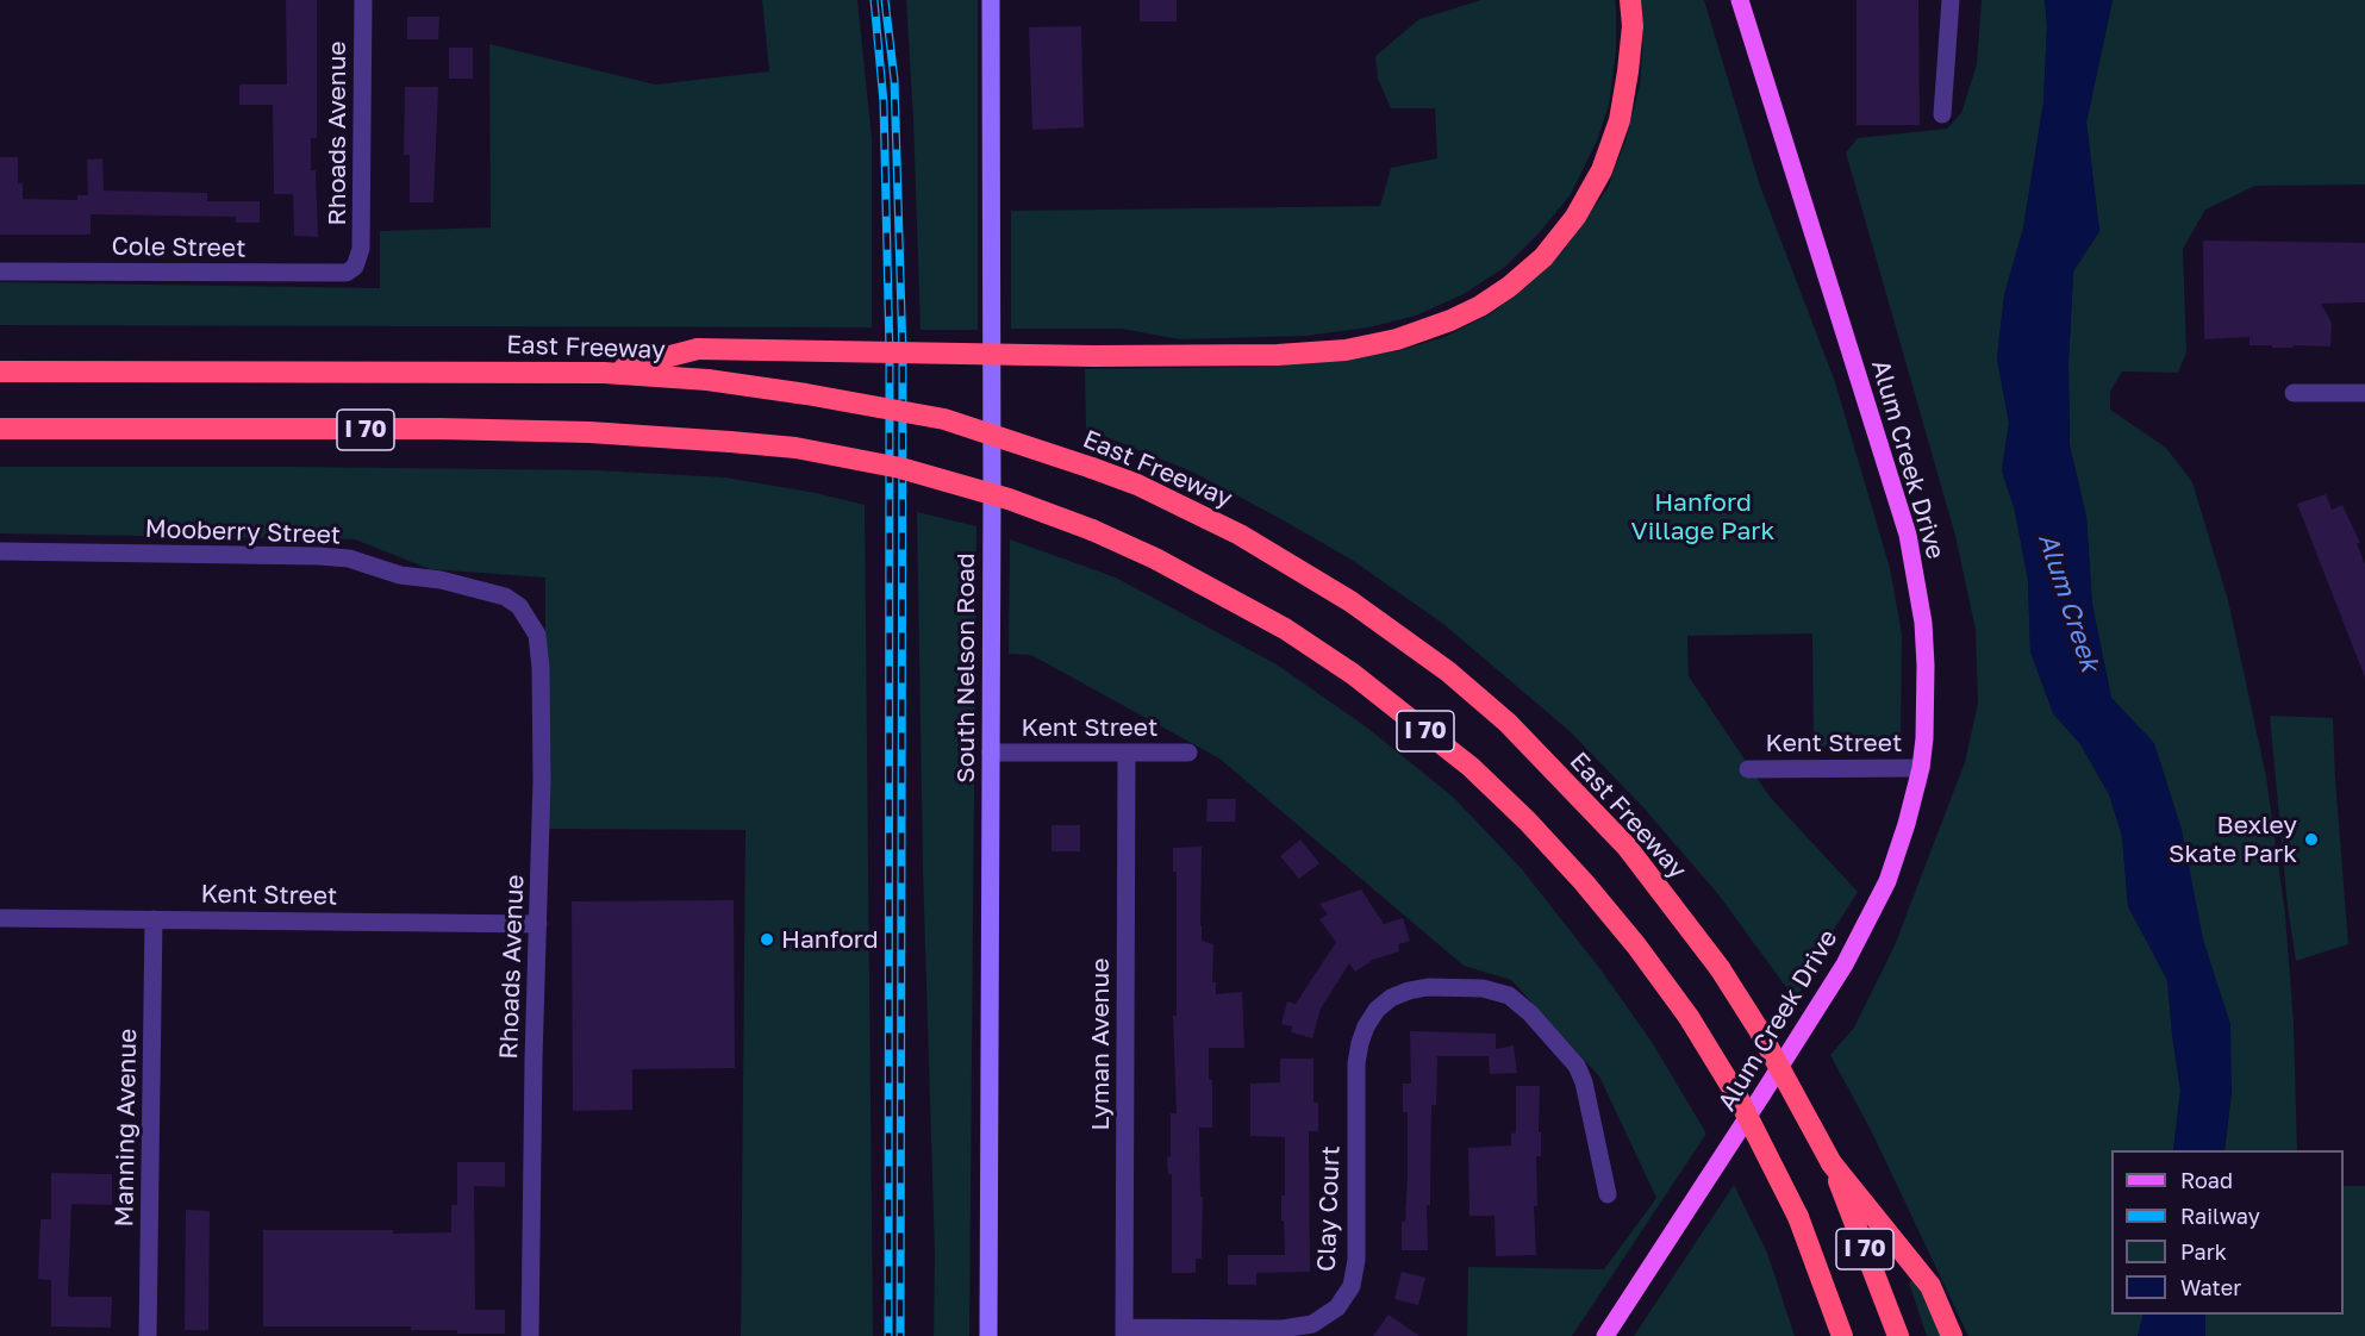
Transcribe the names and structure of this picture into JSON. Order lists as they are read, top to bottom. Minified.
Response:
{"streets":{"highway":["East Freeway","I 70"],"main road":["Alum Creek Drive"],"street":["Rhoads Avenue","Cole Street","Mooberry Street","South Nelson Road","Kent Street","Lyman Avenue","Manning Avenue","Clay Court"]},"crossings":[["Rhoads Avenue","Cole Street"],["Rhoads Avenue","Mooberry Street"],["Rhoads Avenue","Kent Street"],["Alum Creek Drive","Kent Street"],["South Nelson Road","Kent Street"],["Kent Street","Lyman Avenue"],["Kent Street","Manning Avenue"],["Lyman Avenue","Clay Court"]],"water":["Alum Creek"],"parks":["Hanford Village Park"],"places":["Bexley Skate Park","Hanford"],"legend":["Road","Railway","Park","Water"]}
